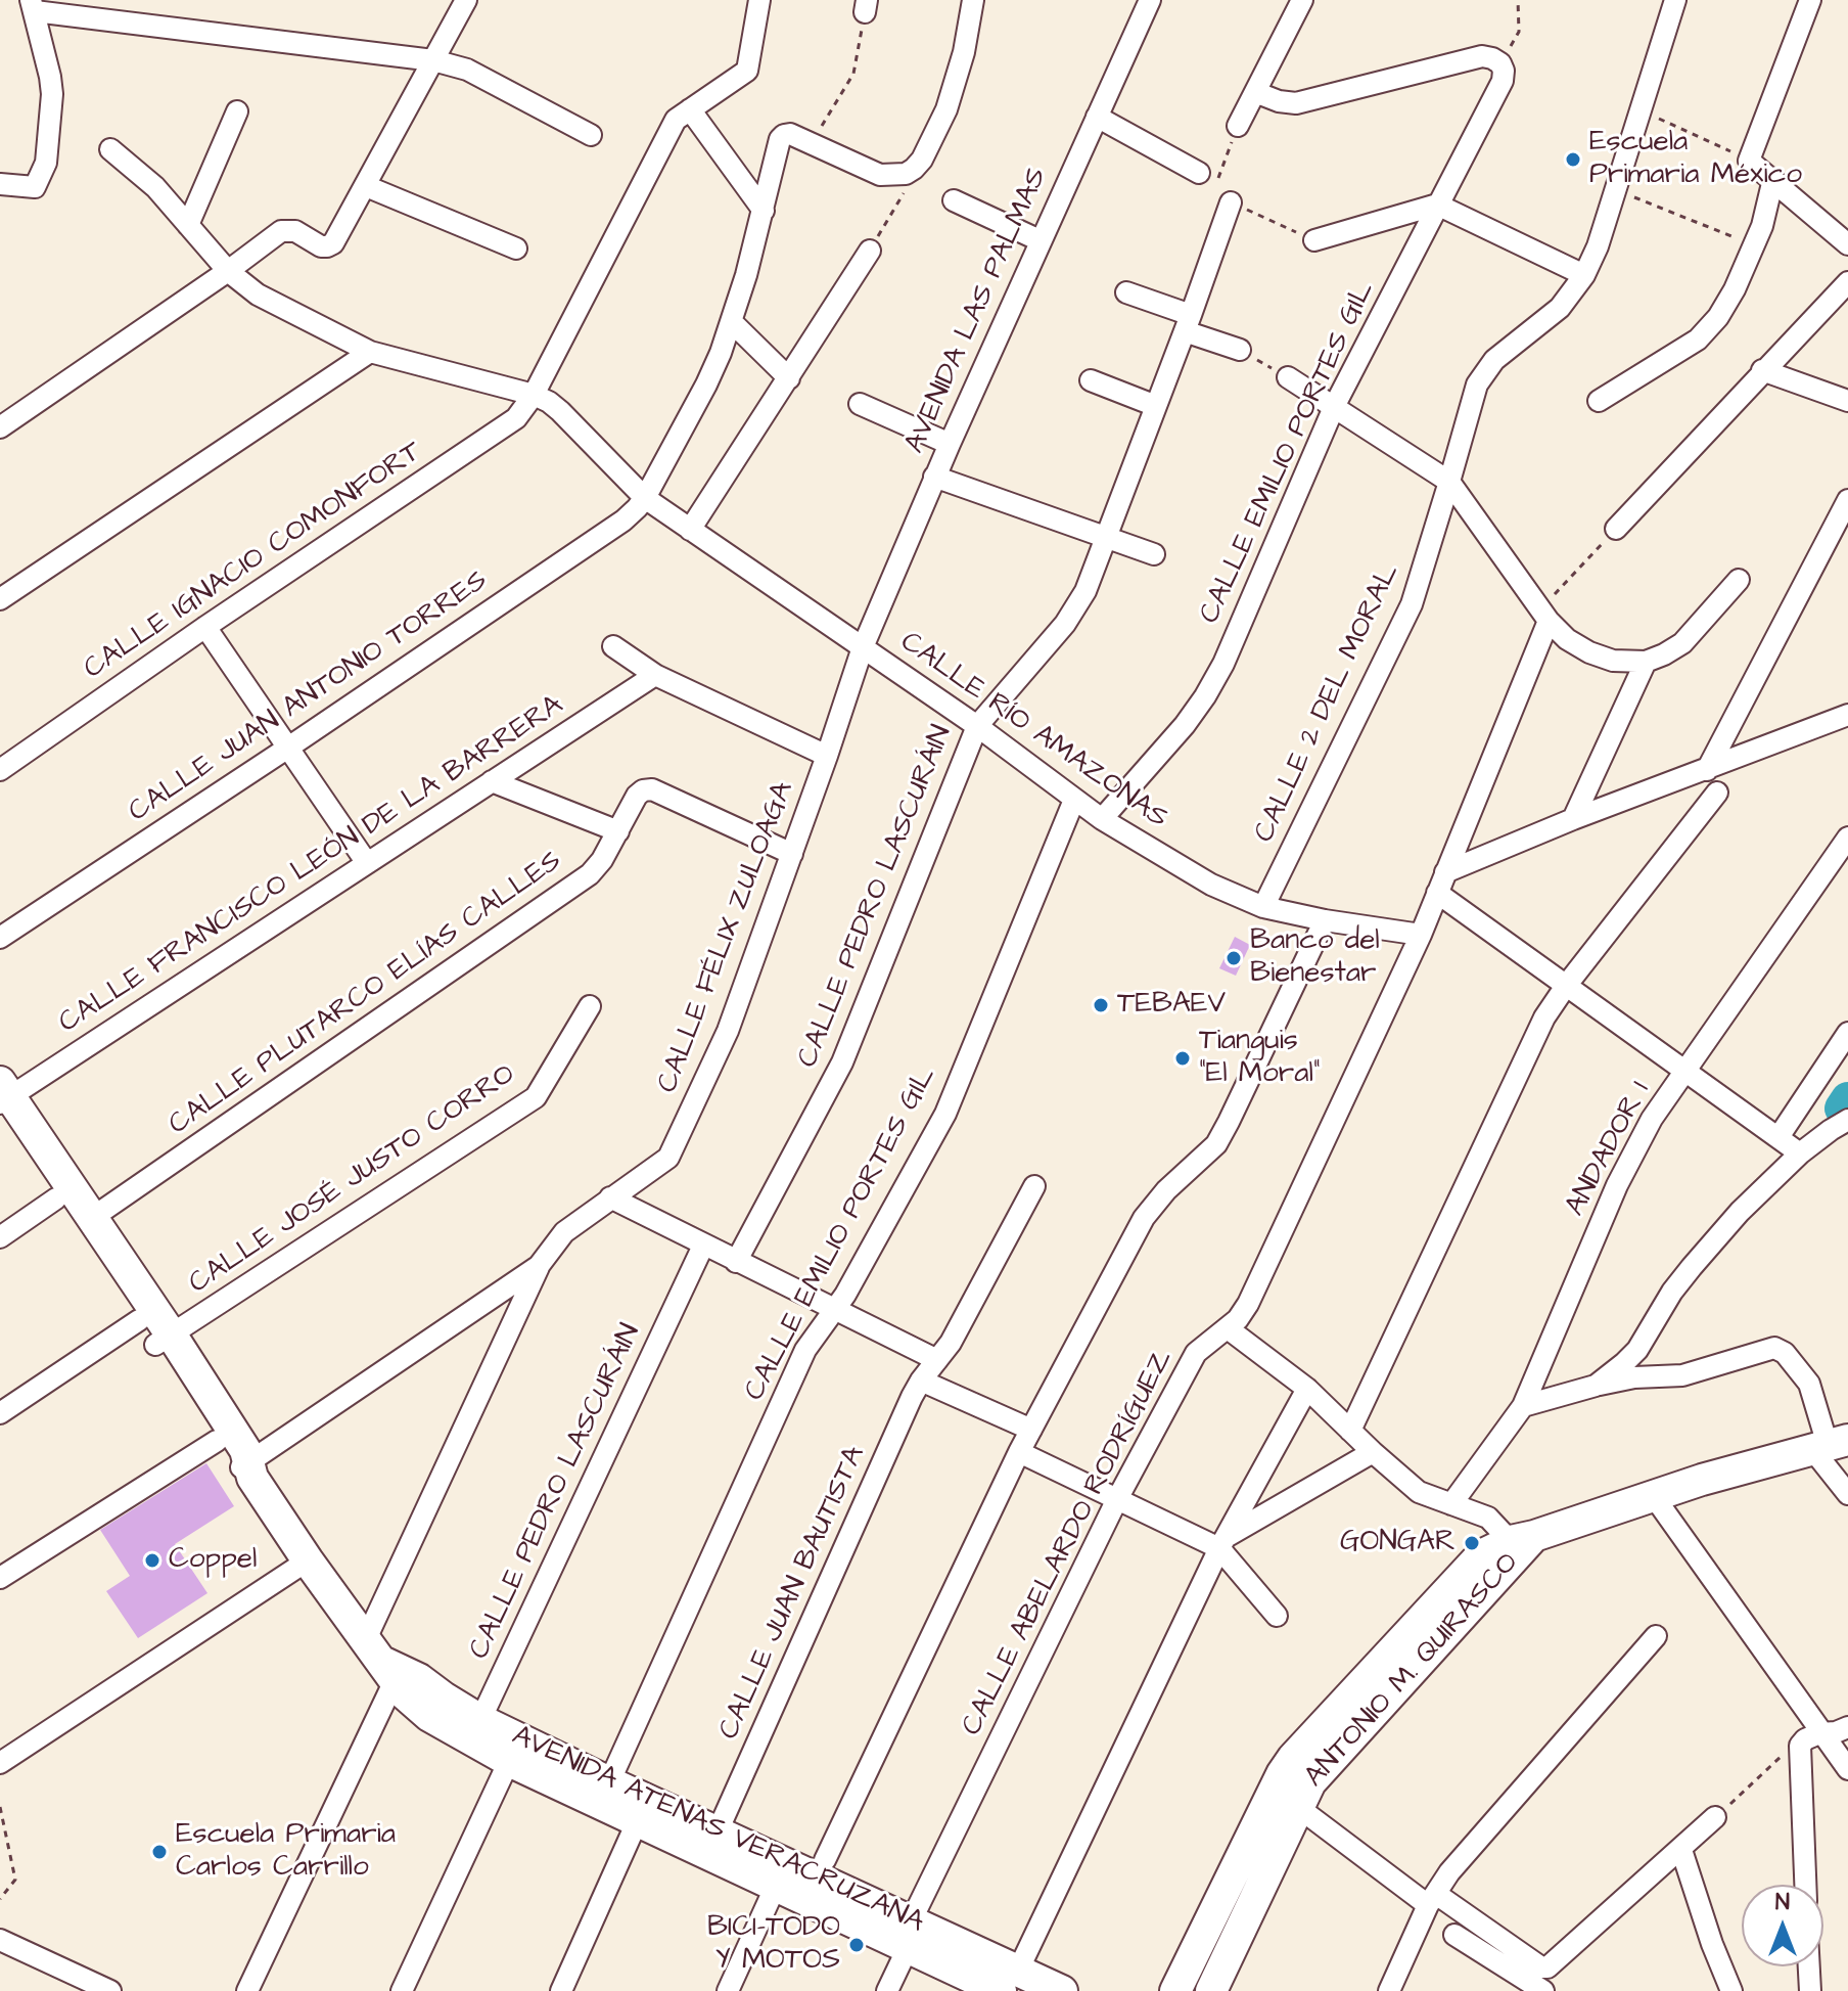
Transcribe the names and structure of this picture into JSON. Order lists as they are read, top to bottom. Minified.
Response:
{"streets":{"main road":["ANTONIO M. QUIRASCO","AVENIDA ATENAS VERACRUZANA"],"street":["AVENIDA LAS PALMAS","CALLE EMILIO PORTES GIL","CALLE IGNACIO COMONFORT","CALLE JUAN ANTONIO TORRES","CALLE 2 DEL MORAL","CALLE RÍO AMAZONAS","CALLE FRANCISCO LEÓN DE LA BARRERA","CALLE PEDRO LASCURÁIN","CALLE FÉLIX ZULOAGA","CALLE PLUTARCO ELÍAS CALLES","ANDADOR 1","CALLE JOSÉ JUSTO CORRO","CALLE ABELARDO RODRÍGUEZ","CALLE JUAN BAUTISTA"]},"crossings":[["AVENIDA LAS PALMAS","CALLE RÍO AMAZONAS"],["AVENIDA LAS PALMAS","CALLE FÉLIX ZULOAGA"],["CALLE EMILIO PORTES GIL","CALLE RÍO AMAZONAS"],["CALLE EMILIO PORTES GIL","AVENIDA ATENAS VERACRUZANA"],["CALLE IGNACIO COMONFORT","CALLE RÍO AMAZONAS"],["CALLE JUAN ANTONIO TORRES","CALLE RÍO AMAZONAS"],["CALLE 2 DEL MORAL","CALLE RÍO AMAZONAS"],["CALLE RÍO AMAZONAS","CALLE PEDRO LASCURÁIN"],["CALLE RÍO AMAZONAS","CALLE FÉLIX ZULOAGA"],["CALLE RÍO AMAZONAS","CALLE ABELARDO RODRÍGUEZ"],["CALLE FRANCISCO LEÓN DE LA BARRERA","AVENIDA ATENAS VERACRUZANA"],["CALLE PEDRO LASCURÁIN","AVENIDA ATENAS VERACRUZANA"],["CALLE FÉLIX ZULOAGA","CALLE PLUTARCO ELÍAS CALLES"],["CALLE FÉLIX ZULOAGA","AVENIDA ATENAS VERACRUZANA"],["CALLE PLUTARCO ELÍAS CALLES","AVENIDA ATENAS VERACRUZANA"],["CALLE JOSÉ JUSTO CORRO","AVENIDA ATENAS VERACRUZANA"],["CALLE ABELARDO RODRÍGUEZ","AVENIDA ATENAS VERACRUZANA"],["CALLE JUAN BAUTISTA","AVENIDA ATENAS VERACRUZANA"]],"places":["Escuela Primaria México","Banco del Bienestar","TEBAEV","Tianguis \"El Moral\"","GONGAR","Coppel","Escuela Primaria Carlos Carrillo","BICI-TODO Y MOTOS"],"north":"top"}
